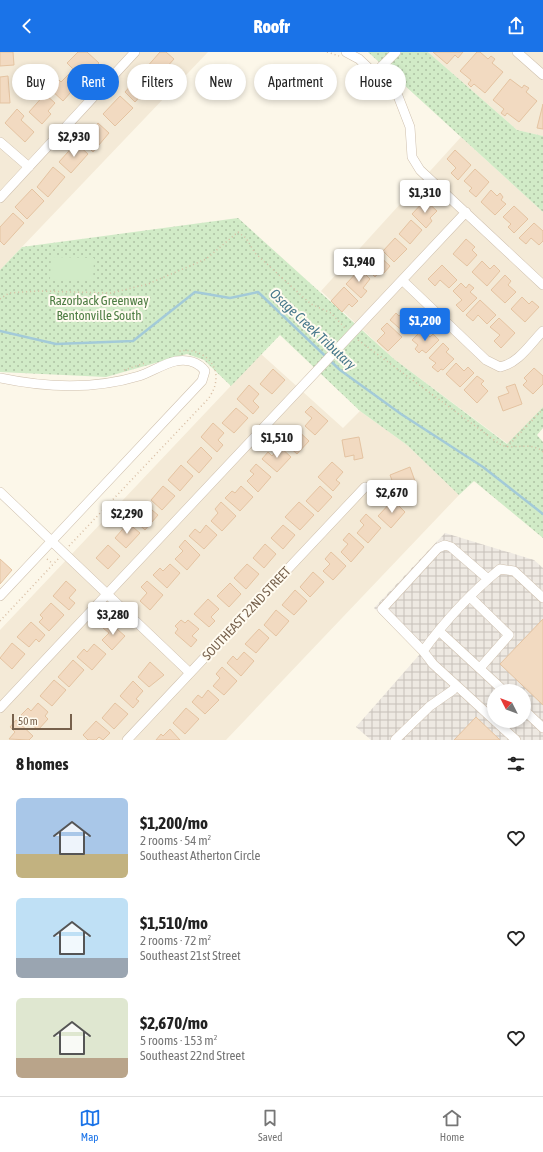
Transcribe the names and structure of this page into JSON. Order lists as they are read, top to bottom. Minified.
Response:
{"streets":{"street":["SOUTHEAST 22ND STREET"]},"water":["Osage Creek Tributary"],"parks":["Razorback Greenway Bentonville South"],"scale_bar":"50 m","north":"top left","page":{"header":"Roofr","chip":["Buy","Rent","Filters","New","Apartment","House"],"price":["$2,930","$1,310","$1,940","$1,200","$1,510","$2,670","$2,290","$3,280"],"scale":"50 m","heading":"8 homes","list":[{"name":"$1,200/mo","note":"2 rooms · 54 m² · Southeast Atherton Circle"},{"name":"$1,510/mo","note":"2 rooms · 72 m² · Southeast 21st Street"},{"name":"$2,670/mo","note":"5 rooms · 153 m² · Southeast 22nd Street"}],"tabs":["Map","Saved","Home"]}}
